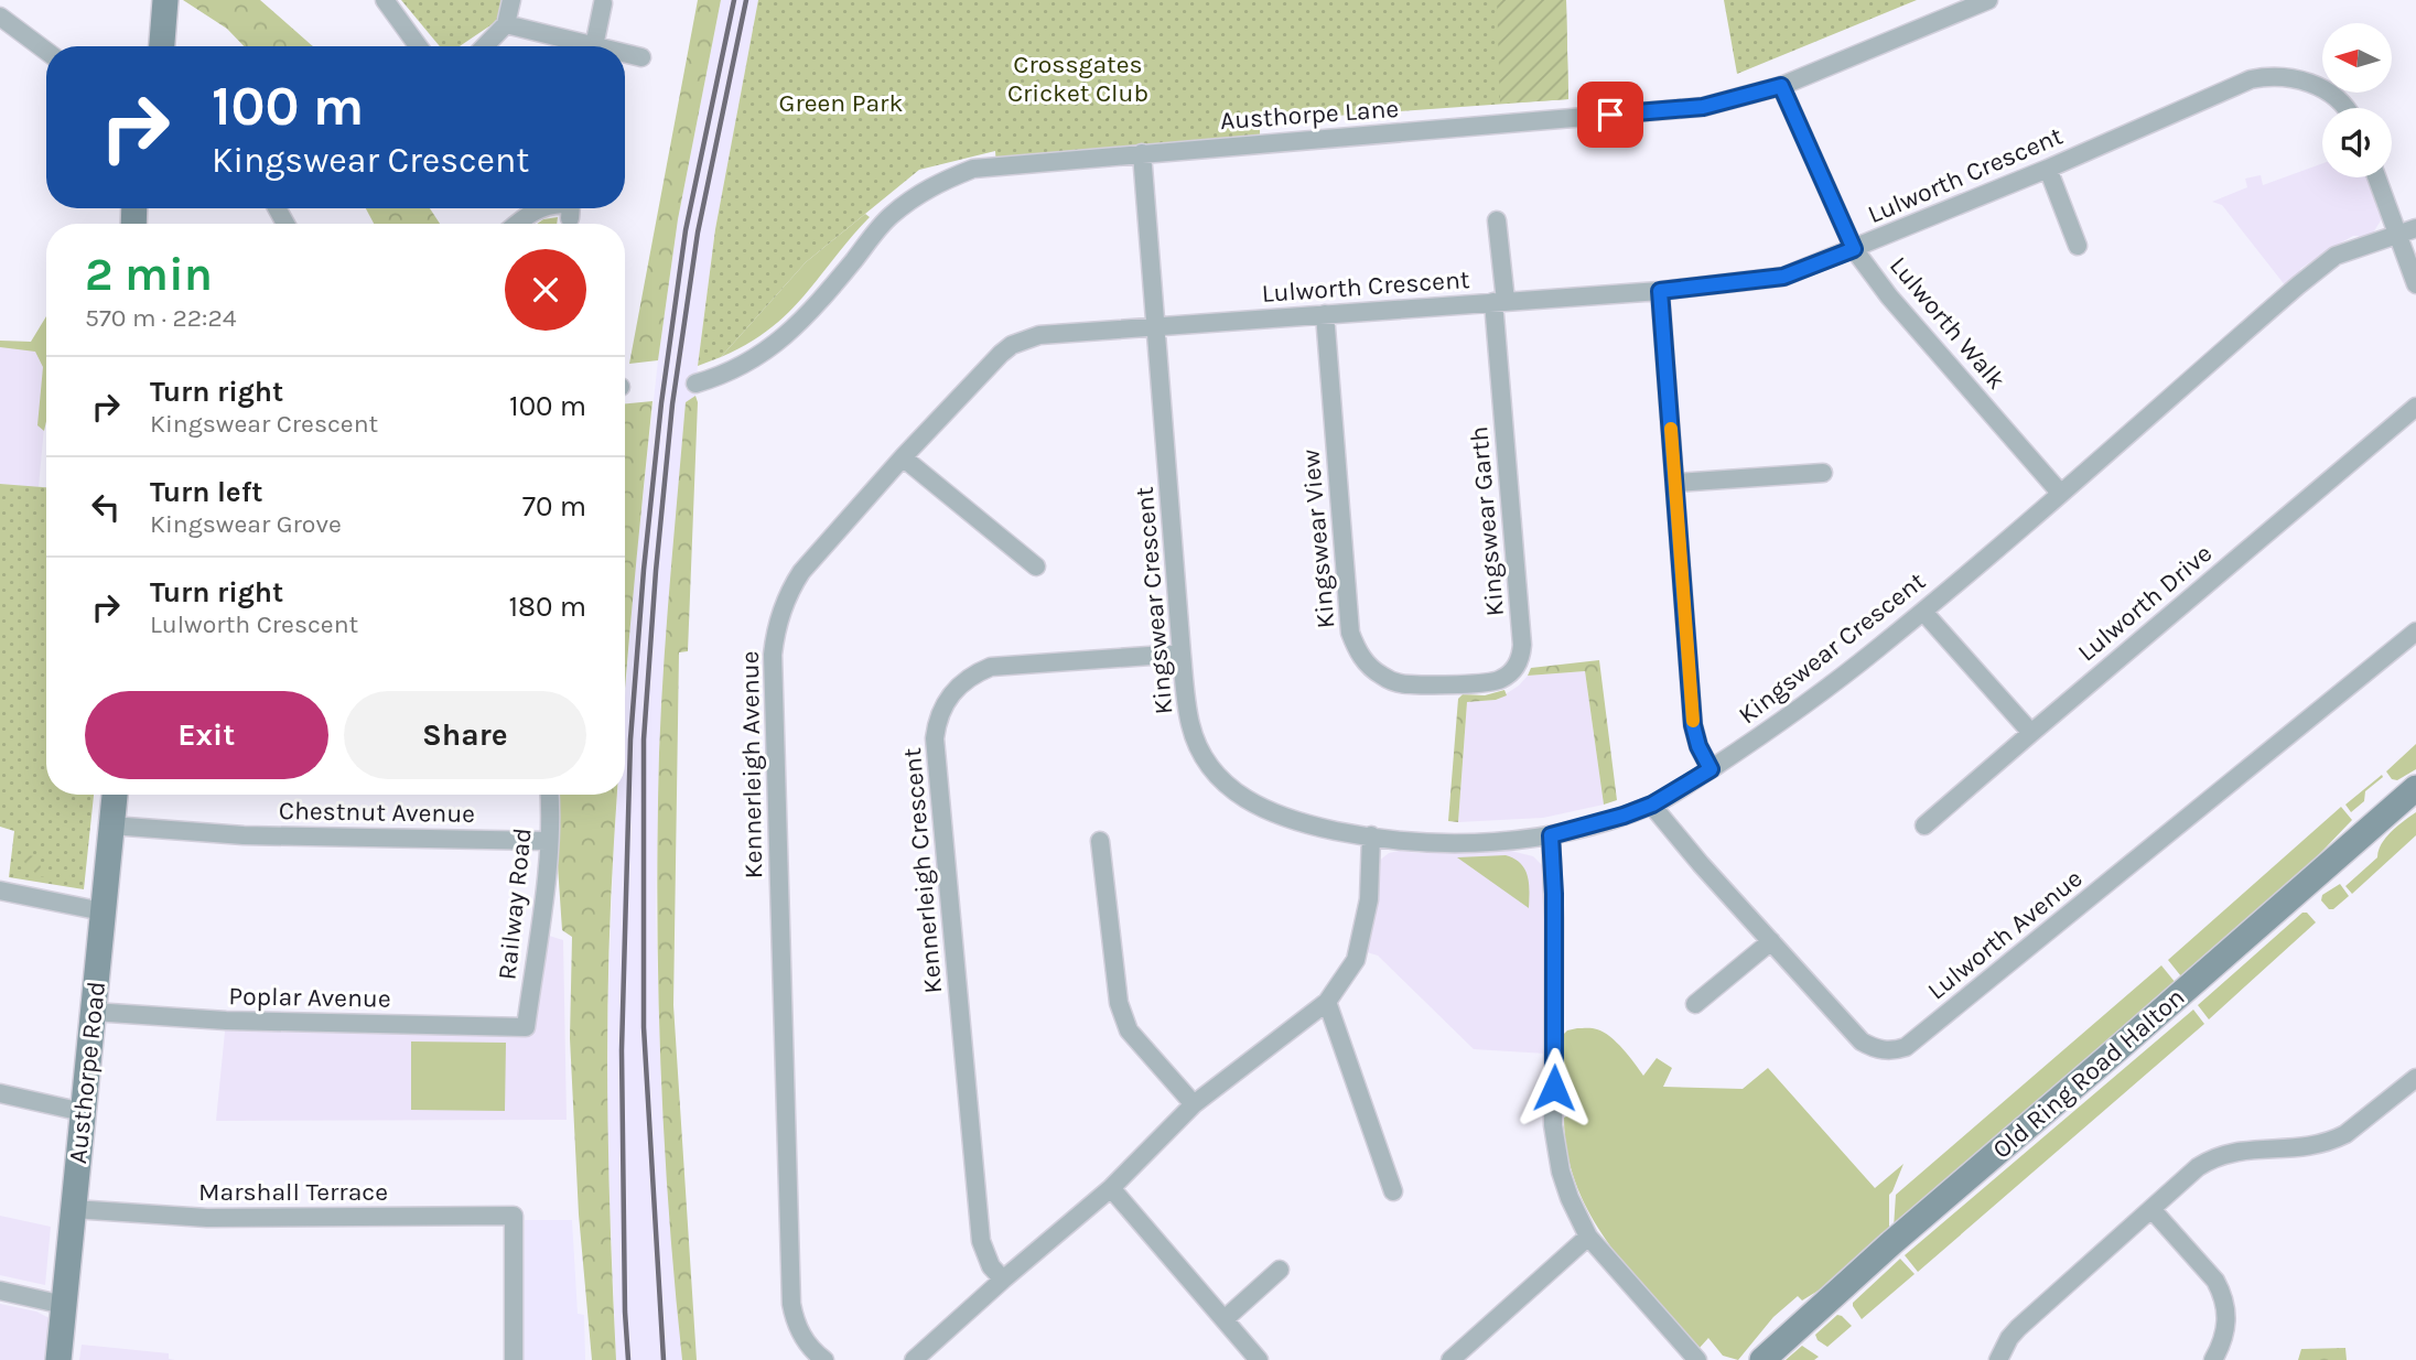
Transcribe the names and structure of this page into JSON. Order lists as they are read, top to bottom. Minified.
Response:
{"streets":{"main road":["Austhorpe Road","Old Ring Road Halton"],"street":["Austhorpe Lane","Lulworth Crescent","Lulworth Walk","Kingswear Garth","Kingswear View","Kingswear Crescent","Lulworth Drive","Kennerleigh Avenue","Chestnut Avenue","Kennerleigh Crescent","Railway Road","Lulworth Avenue","Poplar Avenue","Marshall Terrace"]},"crossings":[["Austhorpe Lane","Lulworth Walk"],["Austhorpe Lane","Kingswear Crescent"],["Lulworth Crescent","Lulworth Walk"],["Lulworth Crescent","Kingswear Garth"],["Lulworth Crescent","Kingswear View"],["Lulworth Crescent","Kingswear Crescent"],["Lulworth Crescent","Kennerleigh Avenue"],["Lulworth Walk","Kingswear Crescent"],["Kingswear Garth","Kingswear View"],["Kingswear Crescent","Kennerleigh Avenue"],["Kingswear Crescent","Kennerleigh Crescent"],["Kingswear Crescent","Lulworth Avenue"],["Chestnut Avenue","Railway Road"],["Chestnut Avenue","Austhorpe Road"],["Railway Road","Poplar Avenue"],["Poplar Avenue","Austhorpe Road"],["Austhorpe Road","Marshall Terrace"]],"parks":["Crossgates Cricket Club","Green Park"],"north":"left","page":{"turn":["100 m","Kingswear Crescent"],"heading":["2 min","570 m · 22:24"],"list":[{"name":"Turn right","note":"Kingswear Crescent","value":"100 m"},{"name":"Turn left","note":"Kingswear Grove","value":"70 m"},{"name":"Turn right","note":"Lulworth Crescent","value":"180 m"}],"buttons":["Exit","Share"]}}
